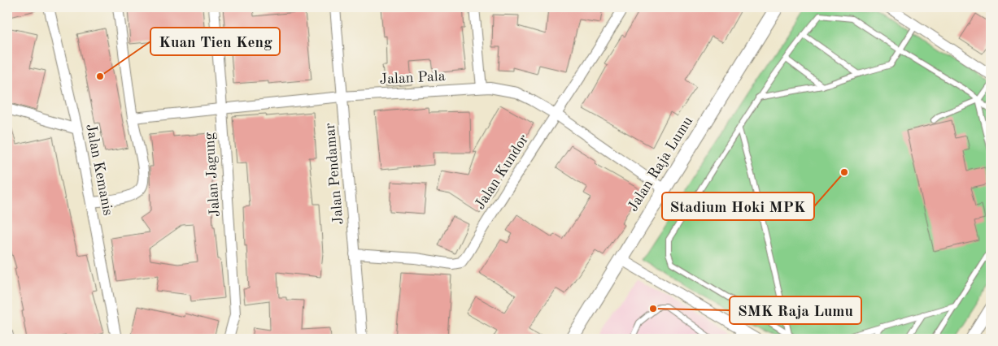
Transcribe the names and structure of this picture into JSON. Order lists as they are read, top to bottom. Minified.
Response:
{"streets":{"street":["Jalan Pala","Jalan Raja Lumu","Jalan Kemanis","Jalan Kundor","Jalan Pendamar","Jalan Jagung"]},"crossings":[["Jalan Pala","Jalan Raja Lumu"],["Jalan Pala","Jalan Kundor"],["Jalan Pala","Jalan Pendamar"],["Jalan Pala","Jalan Jagung"],["Jalan Kundor","Jalan Pendamar"]],"places":["Kuan Tien Keng","Stadium Hoki MPK","SMK Raja Lumu"]}
